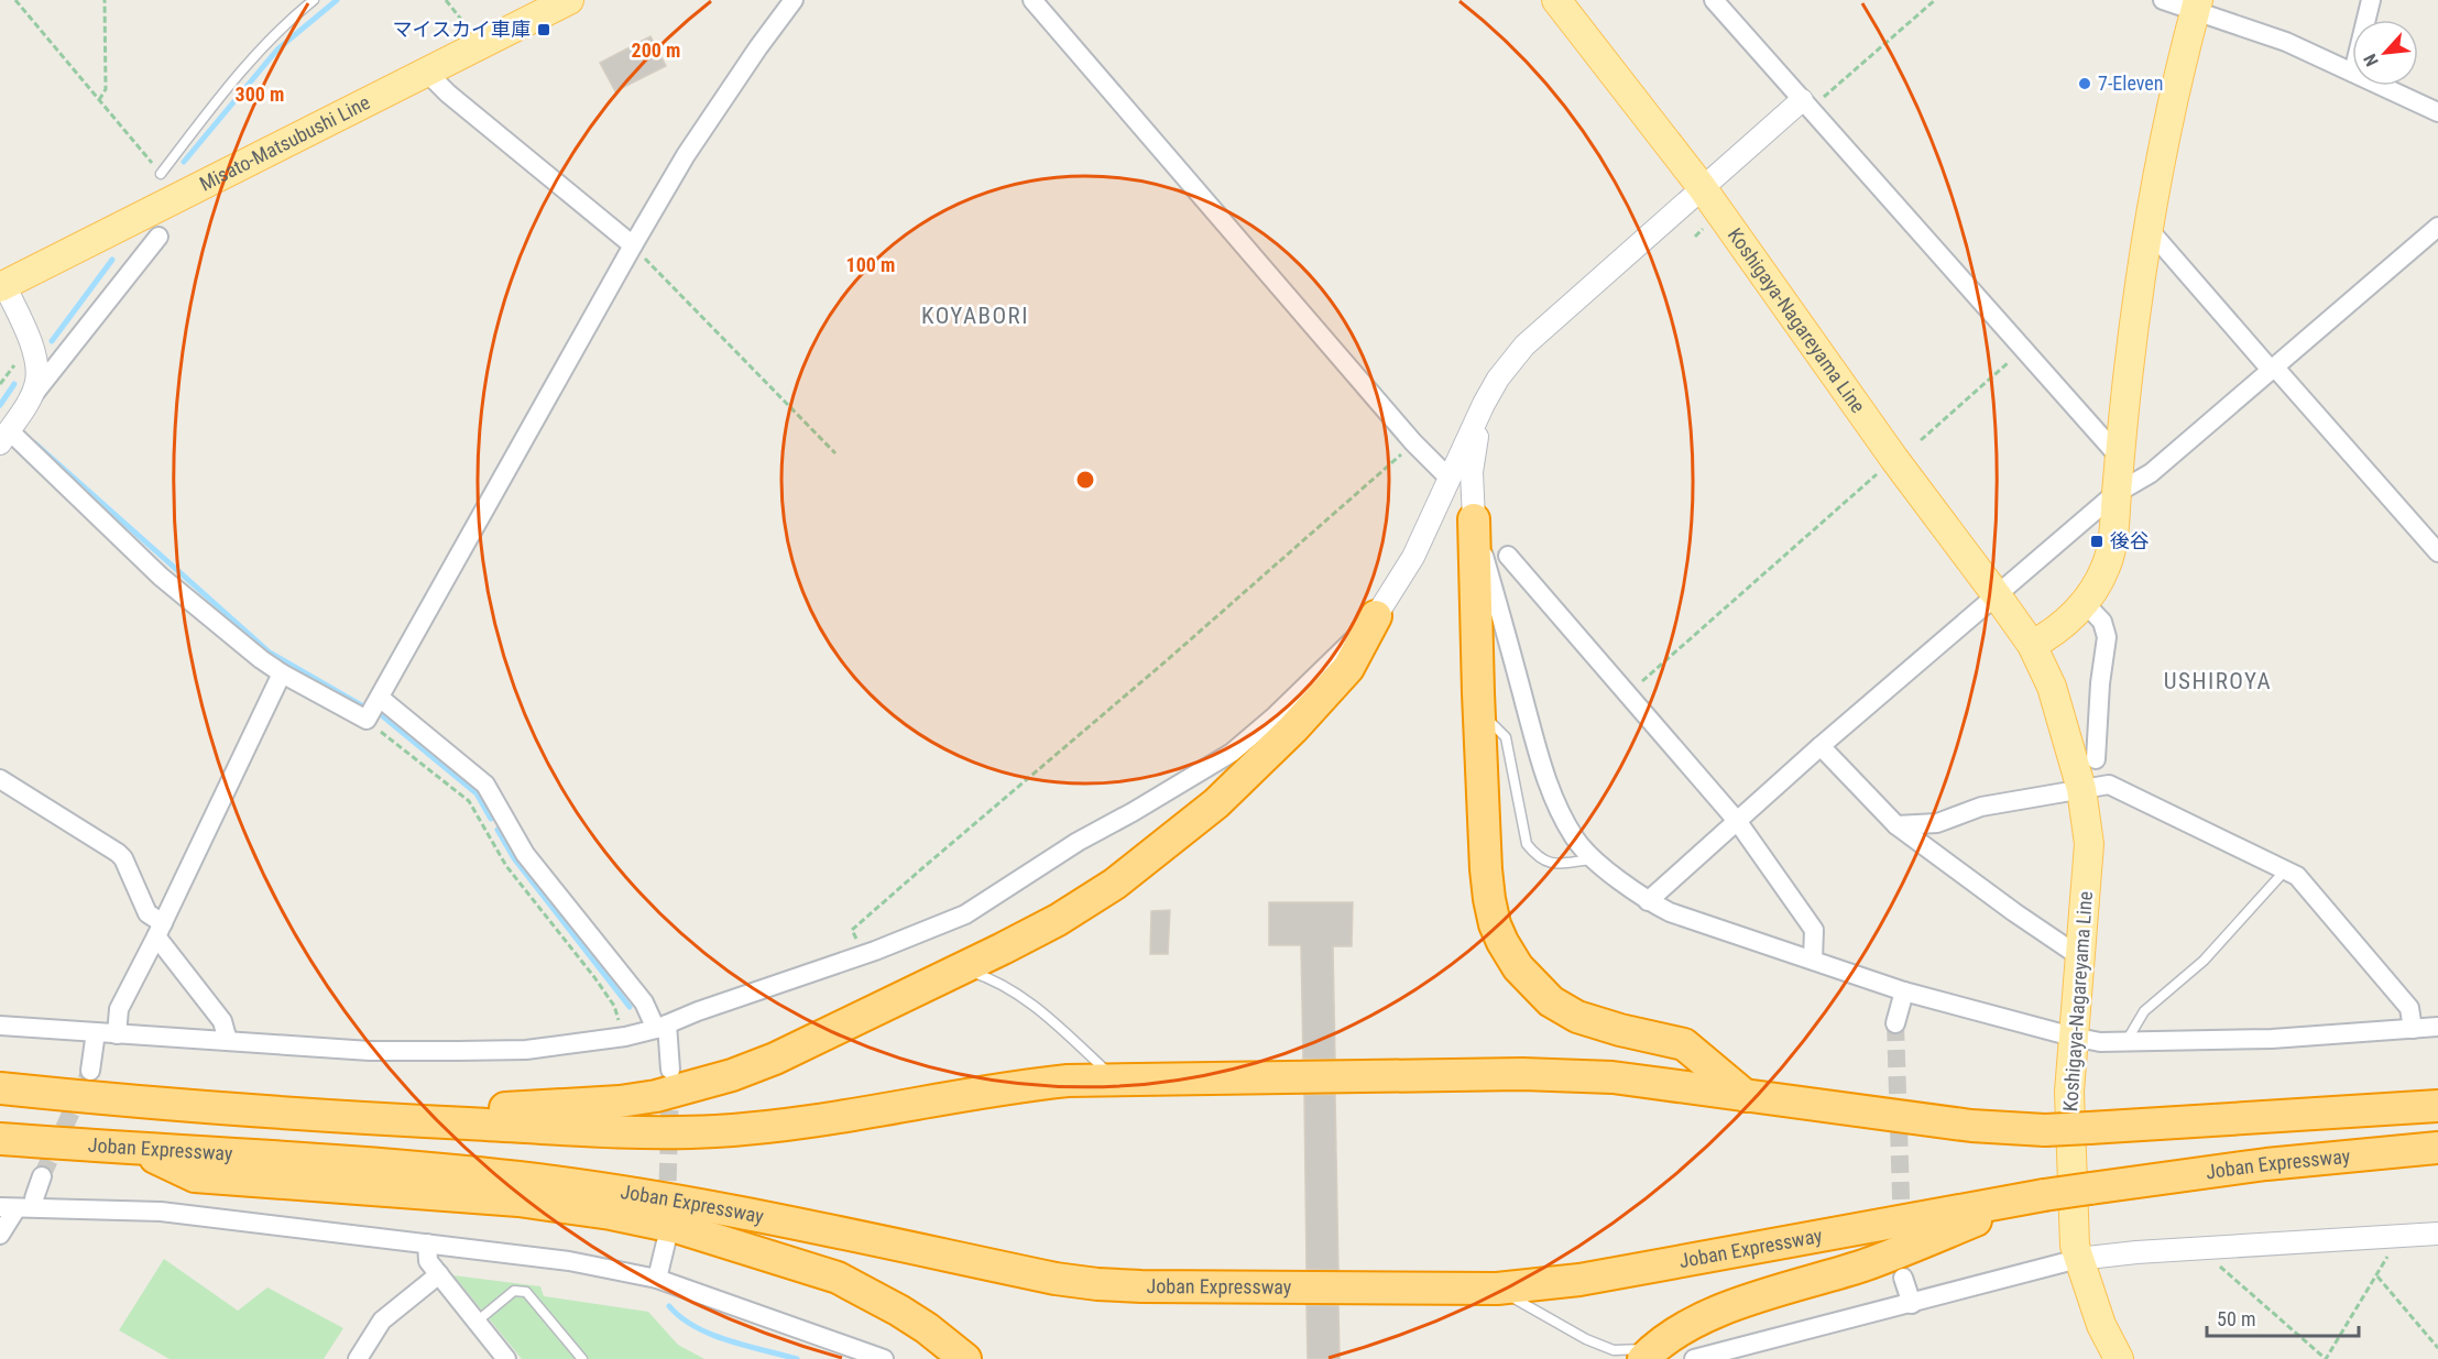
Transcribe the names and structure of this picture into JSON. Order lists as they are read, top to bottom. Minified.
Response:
{"streets":{"highway":["Joban Expressway"],"main road":["Misato-Matsubushi Line","Koshigaya-Nagareyama Line"]},"districts":["KOYABORI","USHIROYA"],"places":{"transit":["マイスカイ車庫","後谷"],"other":["7-Eleven"]},"scale_bar":"50 m","north":"bottom left","rings":["200 m","300 m","100 m"]}
